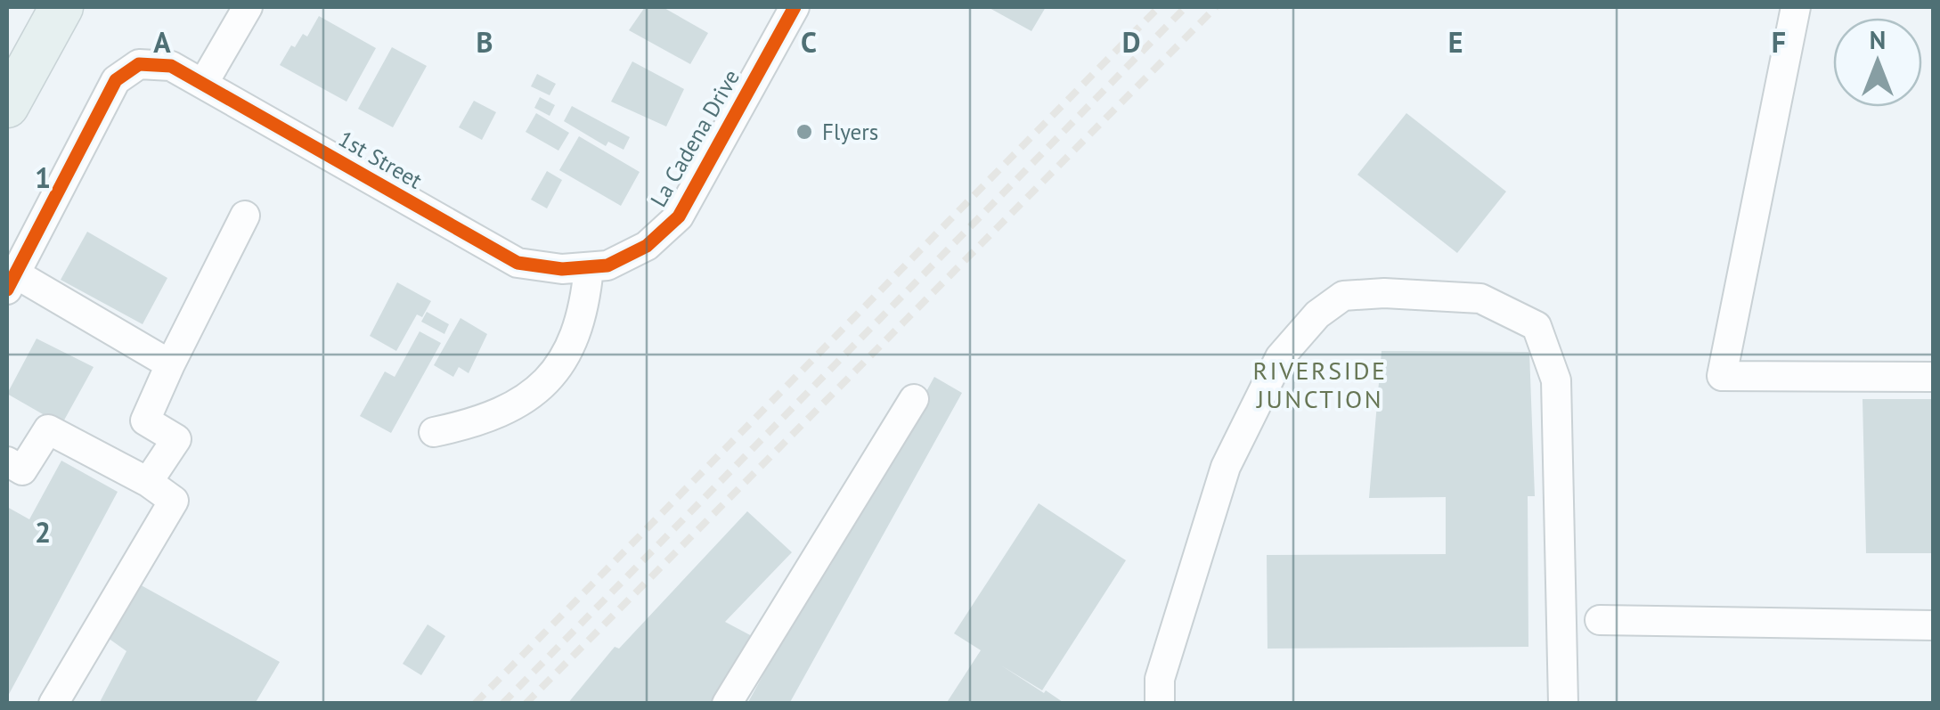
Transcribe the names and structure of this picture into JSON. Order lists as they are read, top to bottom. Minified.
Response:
{"streets":{"street":["La Cadena Drive","1st Street"]},"crossings":[["La Cadena Drive","1st Street"]],"districts":["RIVERSIDE JUNCTION"],"places":["Flyers"],"north":"top","grid":{"columns":["A","B","C","D","E","F"],"rows":["1","2"]}}
